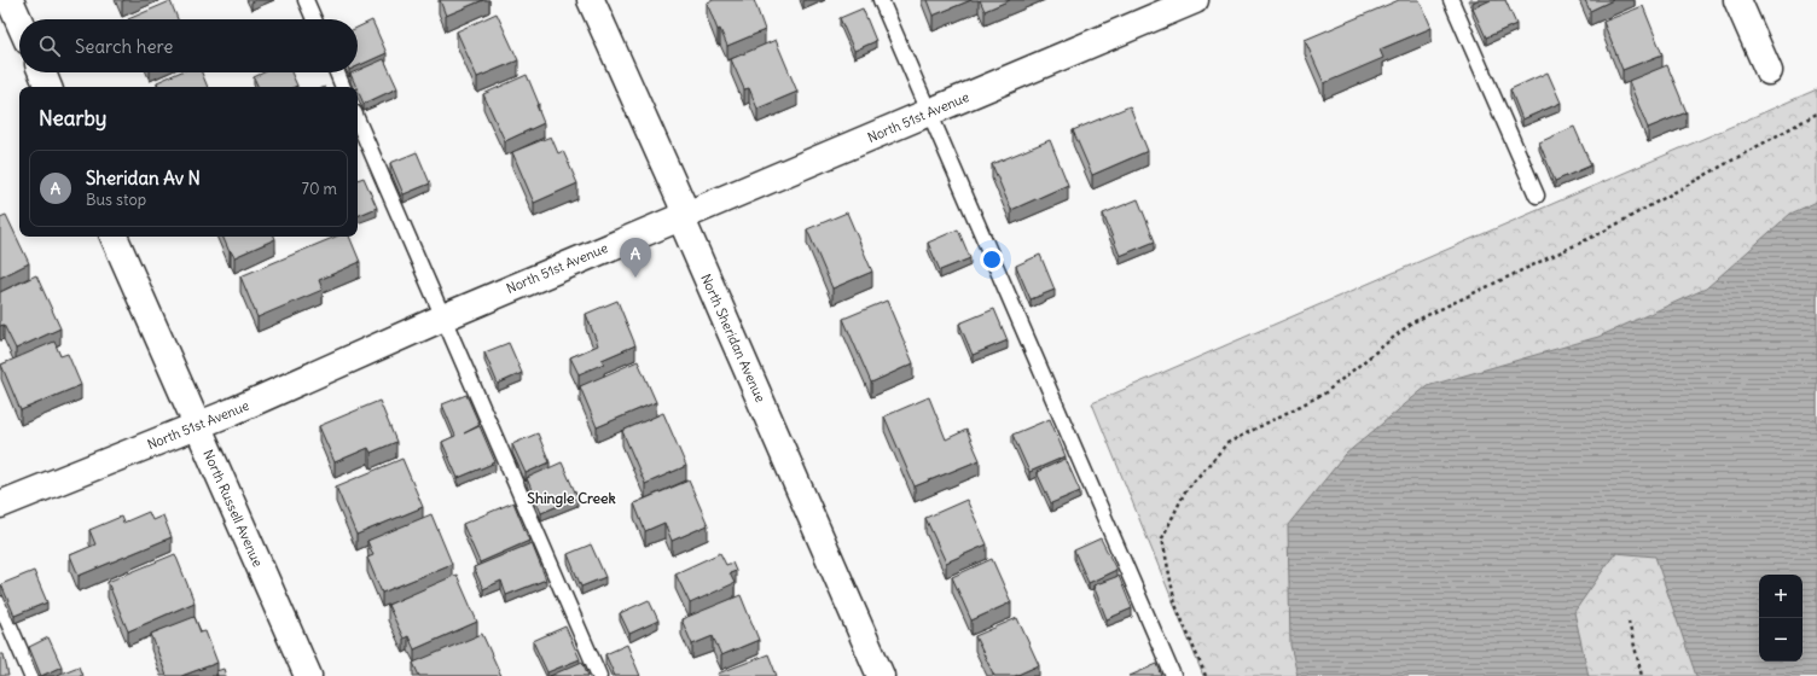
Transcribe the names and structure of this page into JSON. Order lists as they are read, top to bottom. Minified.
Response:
{"streets":{"street":["North 51st Avenue","North Sheridan Avenue","North Russell Avenue"]},"crossings":[["North 51st Avenue","North Sheridan Avenue"],["North 51st Avenue","North Russell Avenue"]],"districts":["Shingle Creek"],"page":{"search":"Search here","heading":"Nearby","list":[{"mark":"A","name":"Sheridan Av N","note":"Bus stop","value":"70 m"}],"pins":"A","map_buttons":["+","−"]}}
